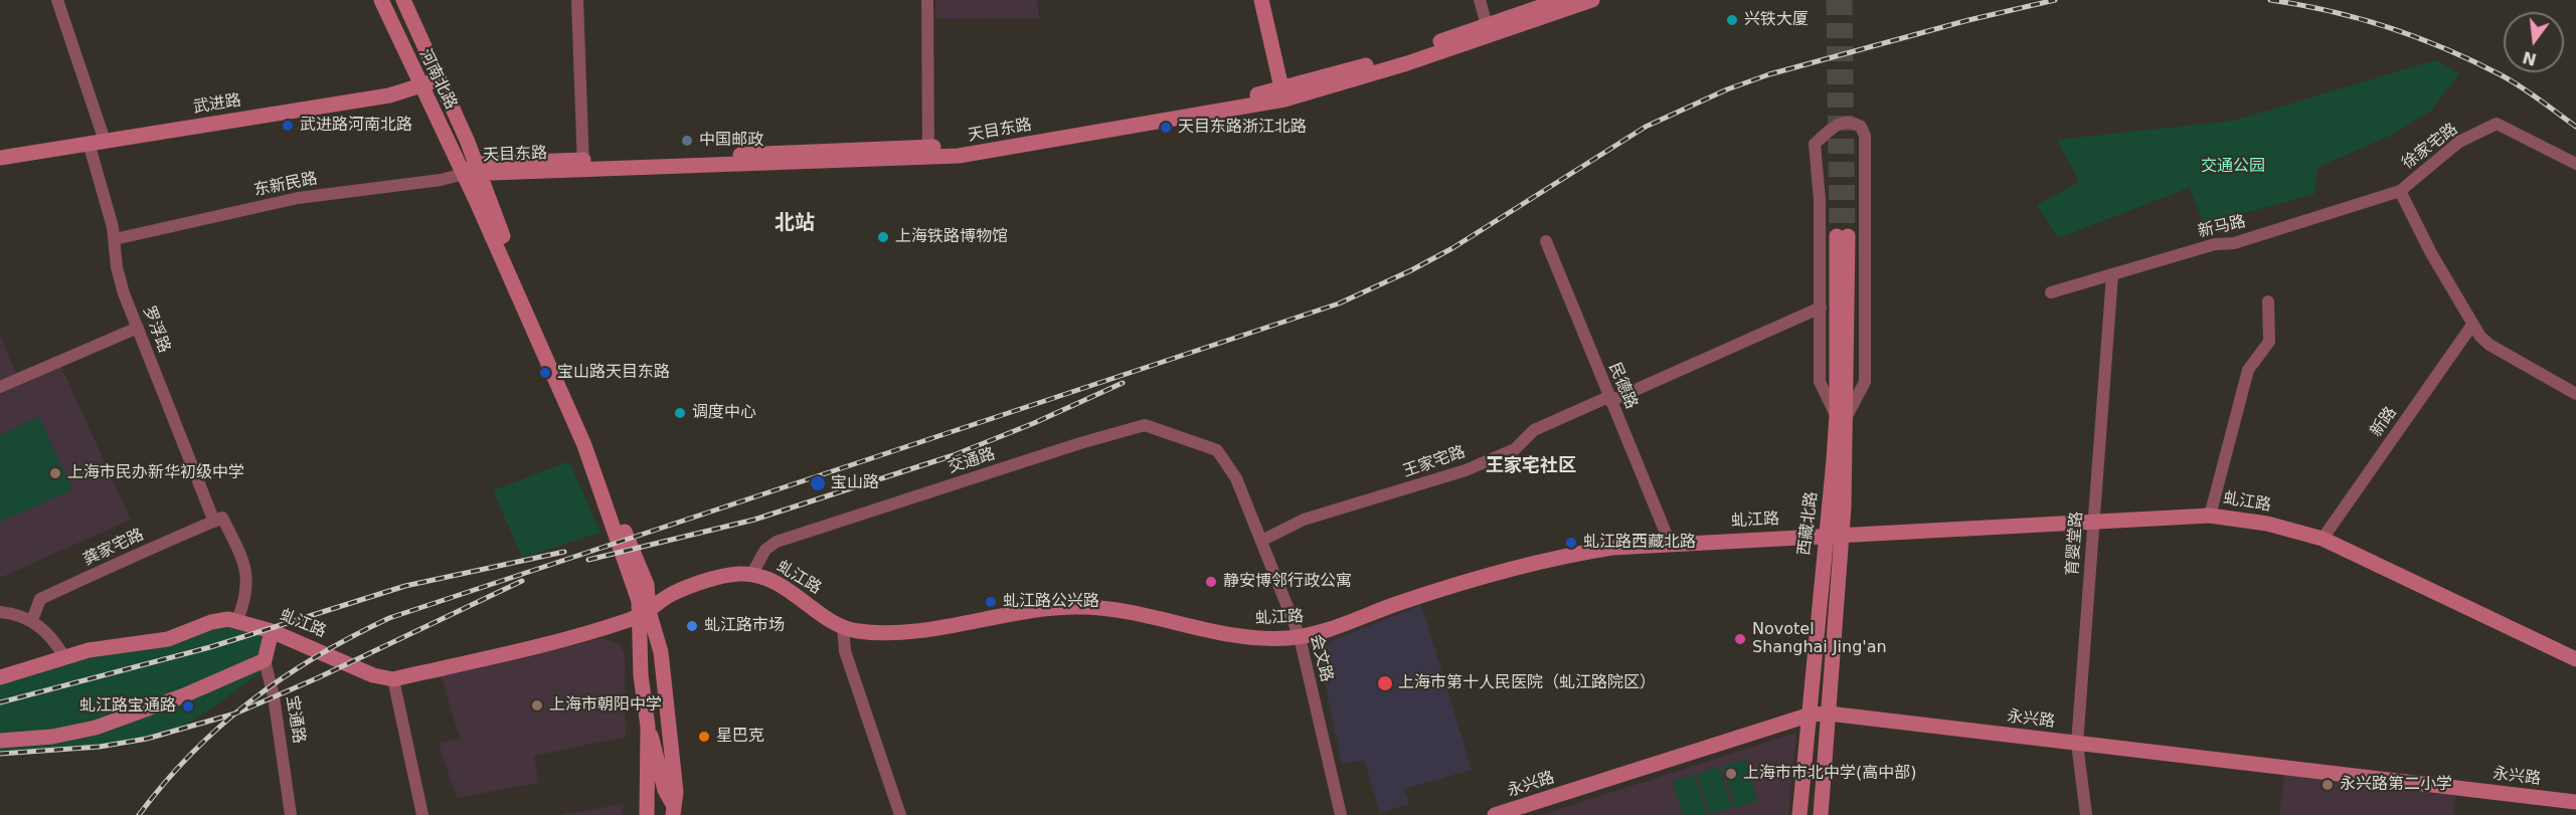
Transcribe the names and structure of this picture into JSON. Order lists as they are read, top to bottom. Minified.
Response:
{"streets":{"street":["河南北路","武进路","天目东路","徐家宅路","东新民路","新马路","罗浮路","民德路","新路","交通路","王家宅路","虬江路","西藏北路","育婴堂路","龚家宅路","会文路","宝通路","永兴路"]},"crossings":[["河南北路","武进路"],["河南北路","天目东路"],["河南北路","东新民路"],["武进路","罗浮路"],["天目东路","东新民路"],["徐家宅路","新马路"],["徐家宅路","新路"],["东新民路","罗浮路"],["新马路","育婴堂路"],["罗浮路","虬江路"],["罗浮路","龚家宅路"],["民德路","王家宅路"],["民德路","虬江路"],["新路","虬江路"],["交通路","虬江路"],["交通路","会文路"],["王家宅路","会文路"],["虬江路","西藏北路"],["虬江路","育婴堂路"],["虬江路","会文路"],["虬江路","宝通路"],["西藏北路","永兴路"],["育婴堂路","永兴路"]],"districts":["北站","王家宅社区"],"parks":["交通公园"],"places":["兴铁大厦","武进路河南北路","天目东路浙江北路","中国邮政","上海铁路博物馆","宝山路天目东路","调度中心","上海市民办新华初级中学","宝山路","虬江路西藏北路","静安博邻行政公寓","虬江路公兴路","虬江路市场","Novotel Shanghai Jing'an","上海市第十人民医院（虬江路院区）","上海市朝阳中学","虬江路宝通路","星巴克","上海市市北中学(高中部)","永兴路第二小学"],"north":"bottom"}
